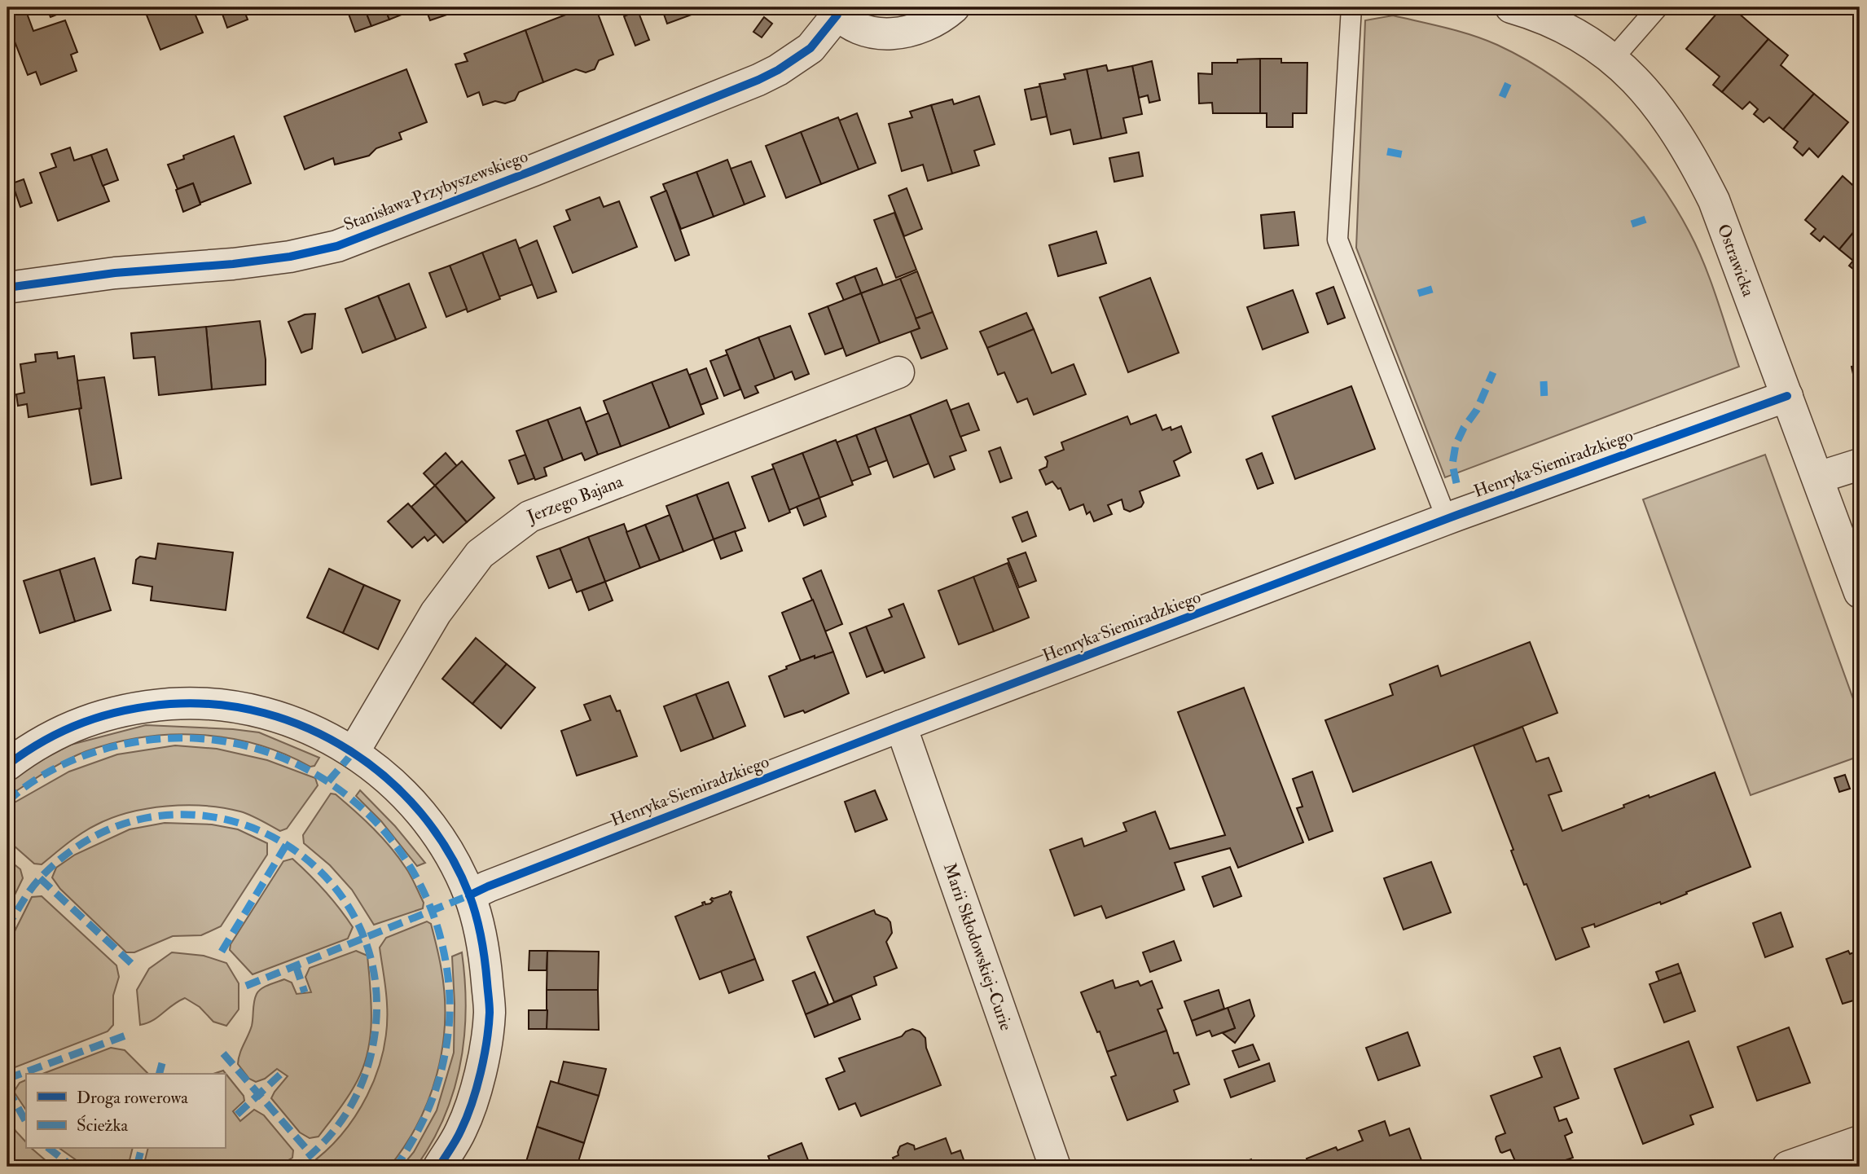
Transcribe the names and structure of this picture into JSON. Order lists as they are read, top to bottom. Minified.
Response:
{"streets":{"street":["Stanisława Przybyszewskiego","Ostrawicka","Henryka Siemiradzkiego","Jerzego Bajana","Marii Skłodowskiej-Curie"]},"crossings":[["Ostrawicka","Henryka Siemiradzkiego"],["Henryka Siemiradzkiego","Marii Skłodowskiej-Curie"]],"legend":["Droga rowerowa","Ścieżka"]}
